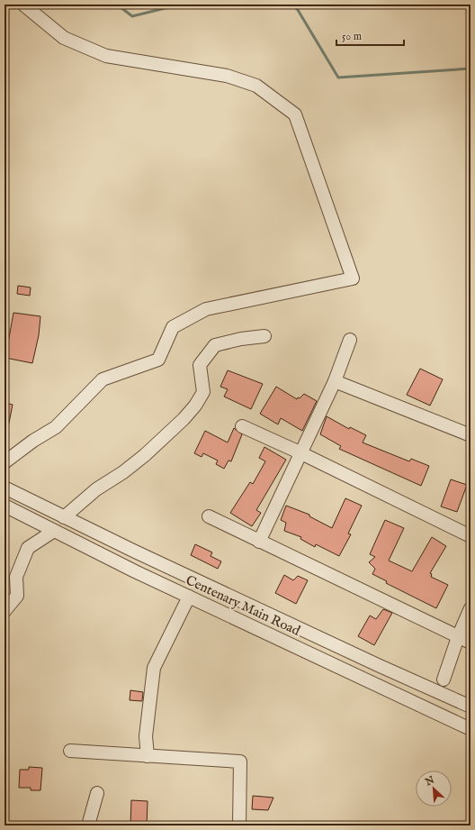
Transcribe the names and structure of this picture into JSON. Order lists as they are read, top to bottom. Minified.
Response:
{"streets":{"street":["Centenary Main Road"]},"scale_bar":"50 m","north":"top left"}
